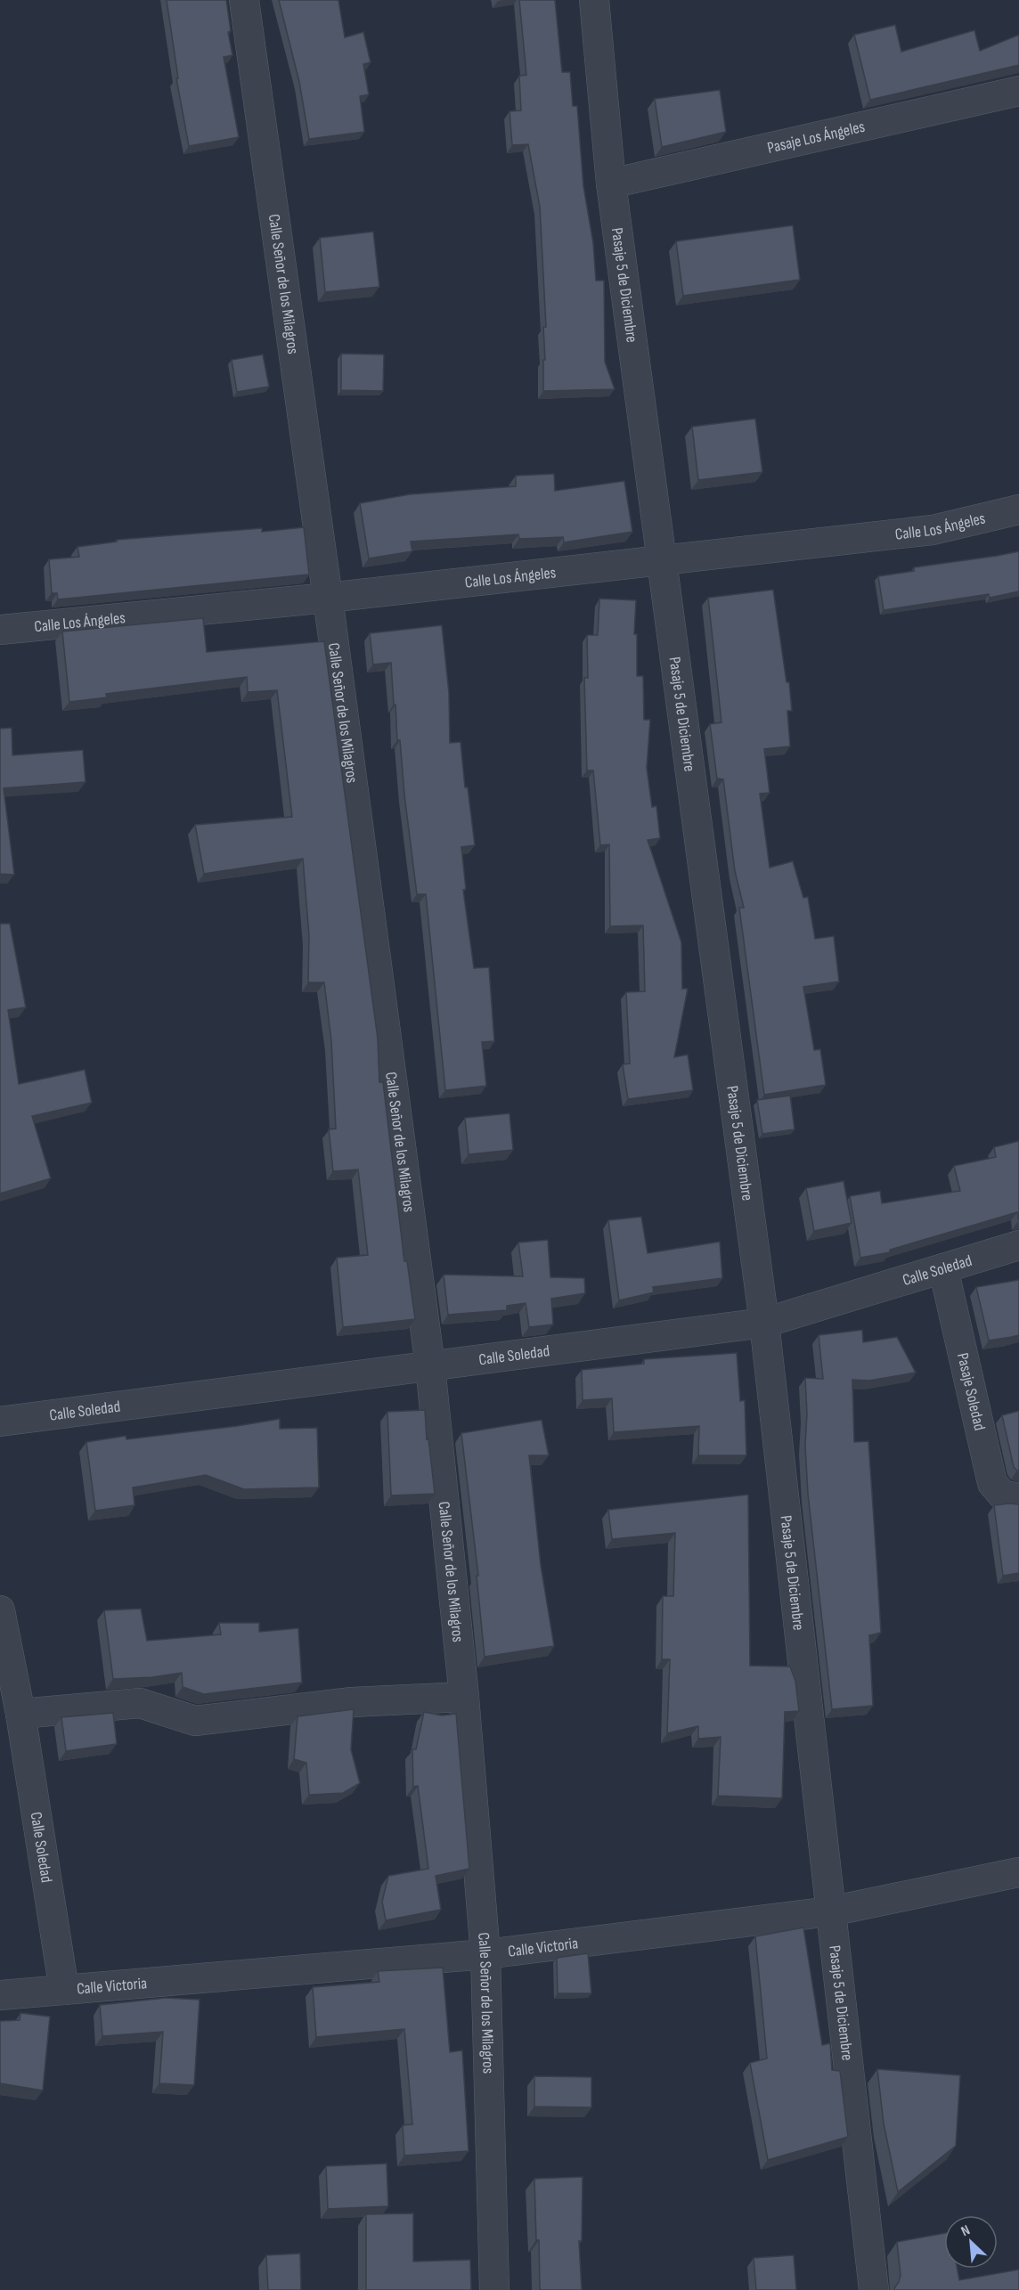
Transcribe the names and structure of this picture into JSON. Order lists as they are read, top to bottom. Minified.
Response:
{"streets":{"street":["Pasaje Los Ángeles","Calle Señor de los Milagros","Pasaje 5 de Diciembre","Calle Los Ángeles","Calle Soledad","Pasaje Soledad","Calle Victoria"]},"crossings":[["Pasaje Los Ángeles","Pasaje 5 de Diciembre"],["Calle Señor de los Milagros","Calle Los Ángeles"],["Calle Señor de los Milagros","Calle Soledad"],["Calle Señor de los Milagros","Calle Victoria"],["Pasaje 5 de Diciembre","Calle Los Ángeles"],["Pasaje 5 de Diciembre","Calle Soledad"],["Pasaje 5 de Diciembre","Calle Victoria"],["Calle Soledad","Pasaje Soledad"],["Calle Soledad","Calle Victoria"]],"north":"top left"}
